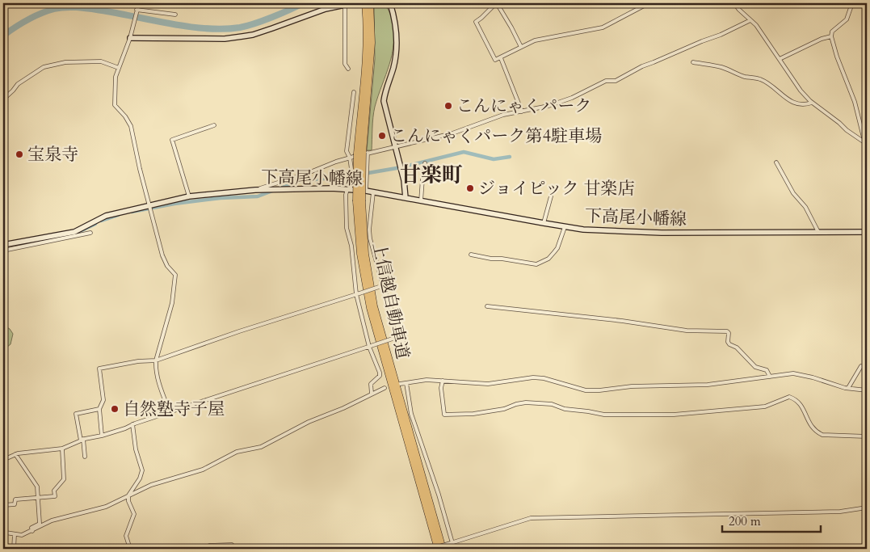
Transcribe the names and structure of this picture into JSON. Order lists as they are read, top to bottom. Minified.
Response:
{"streets":{"highway":["上信越自動車道"],"main road":["下高尾小幡線"]},"districts":["甘楽町"],"places":["こんにゃくパーク","こんにゃくパーク第4駐車場","宝泉寺","ジョイピック 甘楽店","自然塾寺子屋"],"scale_bar":"200 m"}
